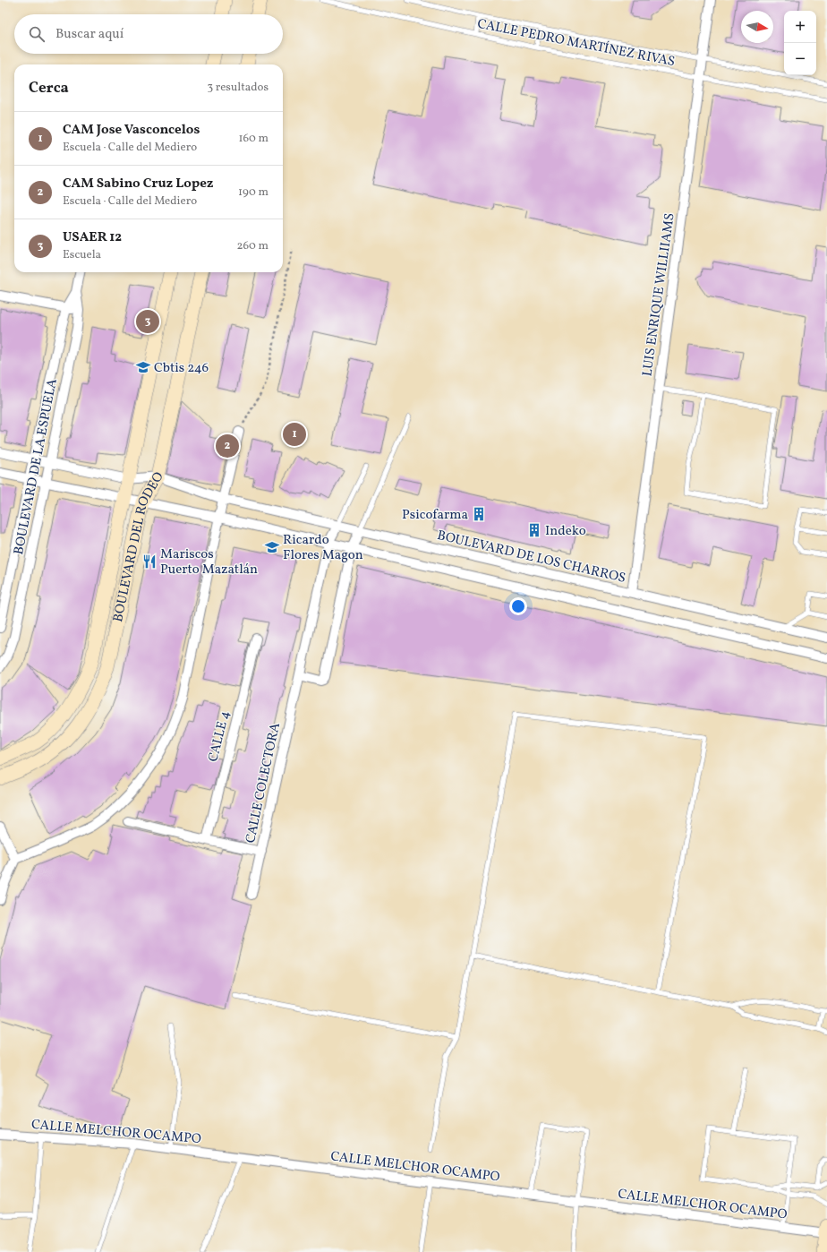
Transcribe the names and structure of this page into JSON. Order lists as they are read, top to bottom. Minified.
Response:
{"streets":{"street":["LUIS ENRIQUE WILLIIAMS","BOULEVARD DE LA ESPUELA","BOULEVARD DEL RODEO","BOULEVARD DE LOS CHARROS","CALLE 4","CALLE COLECTORA","CALLE MELCHOR OCAMPO"],"lane":["CALLE PEDRO MARTÍNEZ RIVAS"]},"crossings":[["CALLE PEDRO MARTÍNEZ RIVAS","LUIS ENRIQUE WILLIIAMS"],["LUIS ENRIQUE WILLIIAMS","BOULEVARD DE LOS CHARROS"],["BOULEVARD DE LA ESPUELA","BOULEVARD DE LOS CHARROS"],["BOULEVARD DEL RODEO","BOULEVARD DE LOS CHARROS"],["BOULEVARD DE LOS CHARROS","CALLE COLECTORA"]],"places":{"school or university":["Cbtis 246","Ricardo Flores Magon"],"building":["Psicofarma","Indeko"],"restaurant":["Mariscos Puerto Mazatlán"]},"north":"right","page":{"map_buttons":["+","−"],"search":"Buscar aquí","heading":["Cerca","3 resultados"],"list":[{"mark":"1","name":"CAM Jose Vasconcelos","note":"Escuela · Calle del Mediero","value":"160 m"},{"mark":"2","name":"CAM Sabino Cruz Lopez","note":"Escuela · Calle del Mediero","value":"190 m"},{"mark":"3","name":"USAER 12","note":"Escuela","value":"260 m"}],"pins":["3","1","2"]}}
